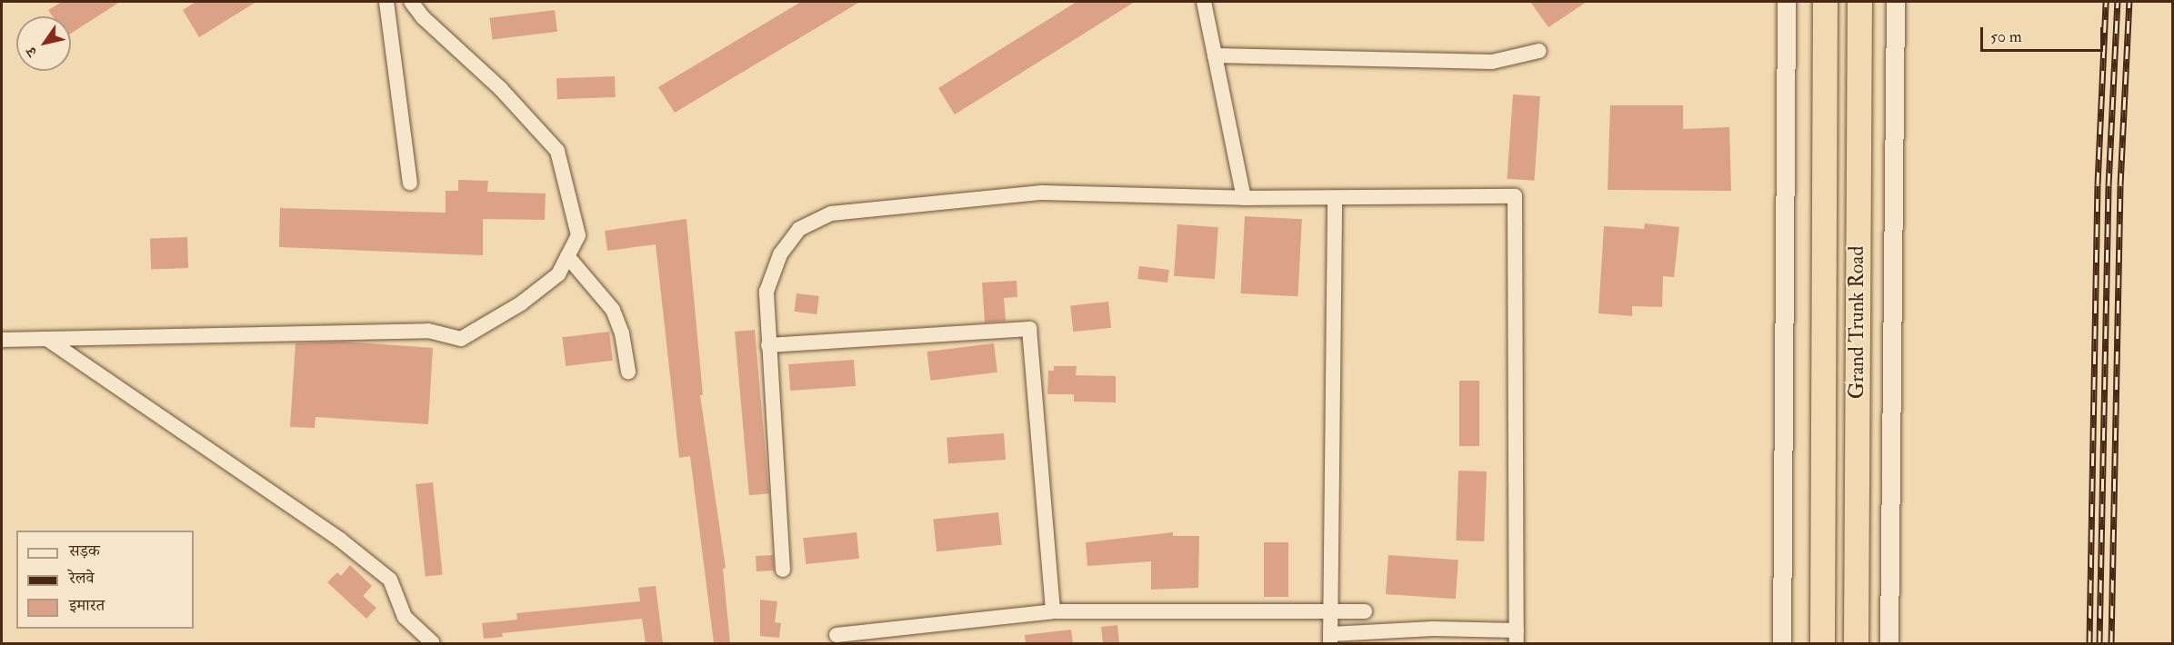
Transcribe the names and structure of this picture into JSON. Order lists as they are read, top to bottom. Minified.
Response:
{"streets":{"highway":["Grand Trunk Road"]},"legend":["सड़क","रेलवे","इमारत"],"scale_bar":"50 m","north":"bottom left"}
